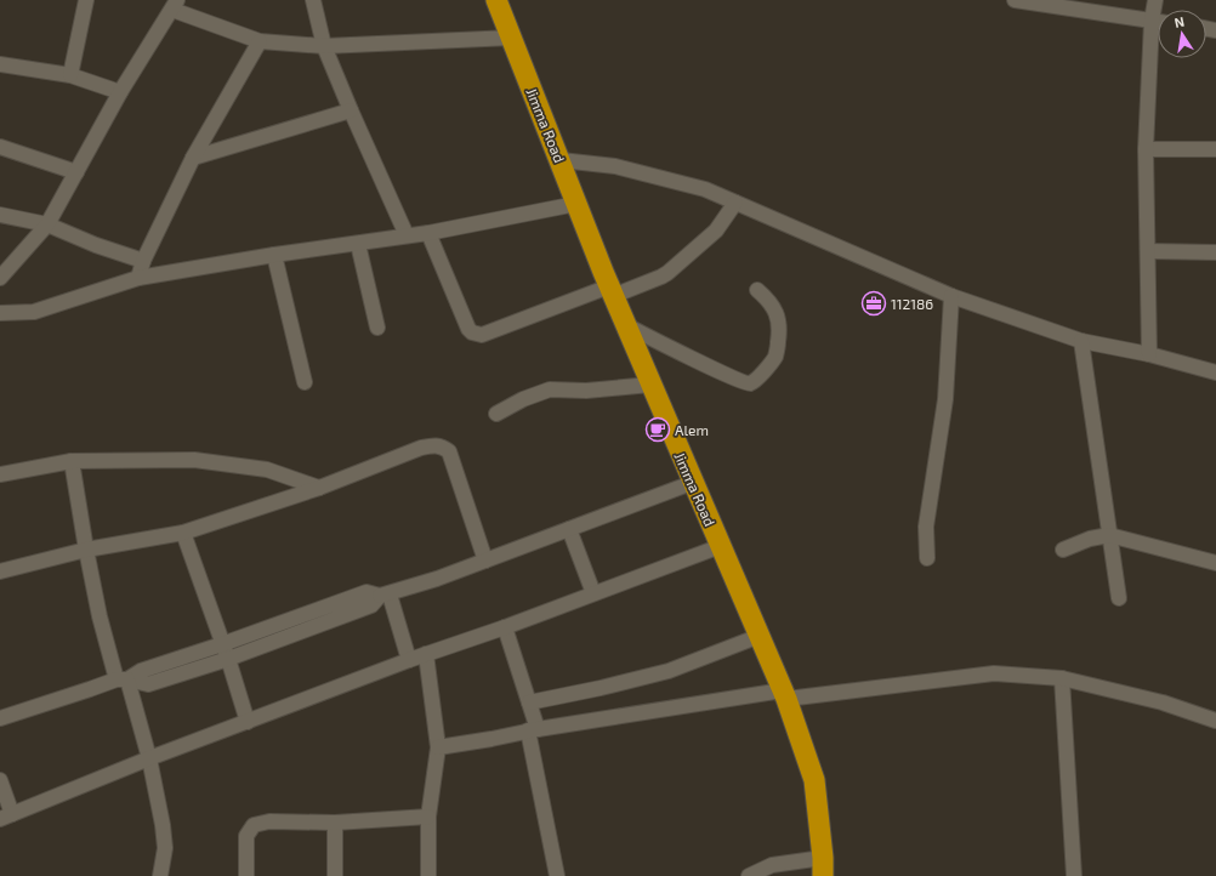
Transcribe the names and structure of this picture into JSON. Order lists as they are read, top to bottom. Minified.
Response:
{"streets":{"highway":["Jimma Road"]},"places":{"office":["112186"],"cafe":["Alem"]},"north":"top"}
